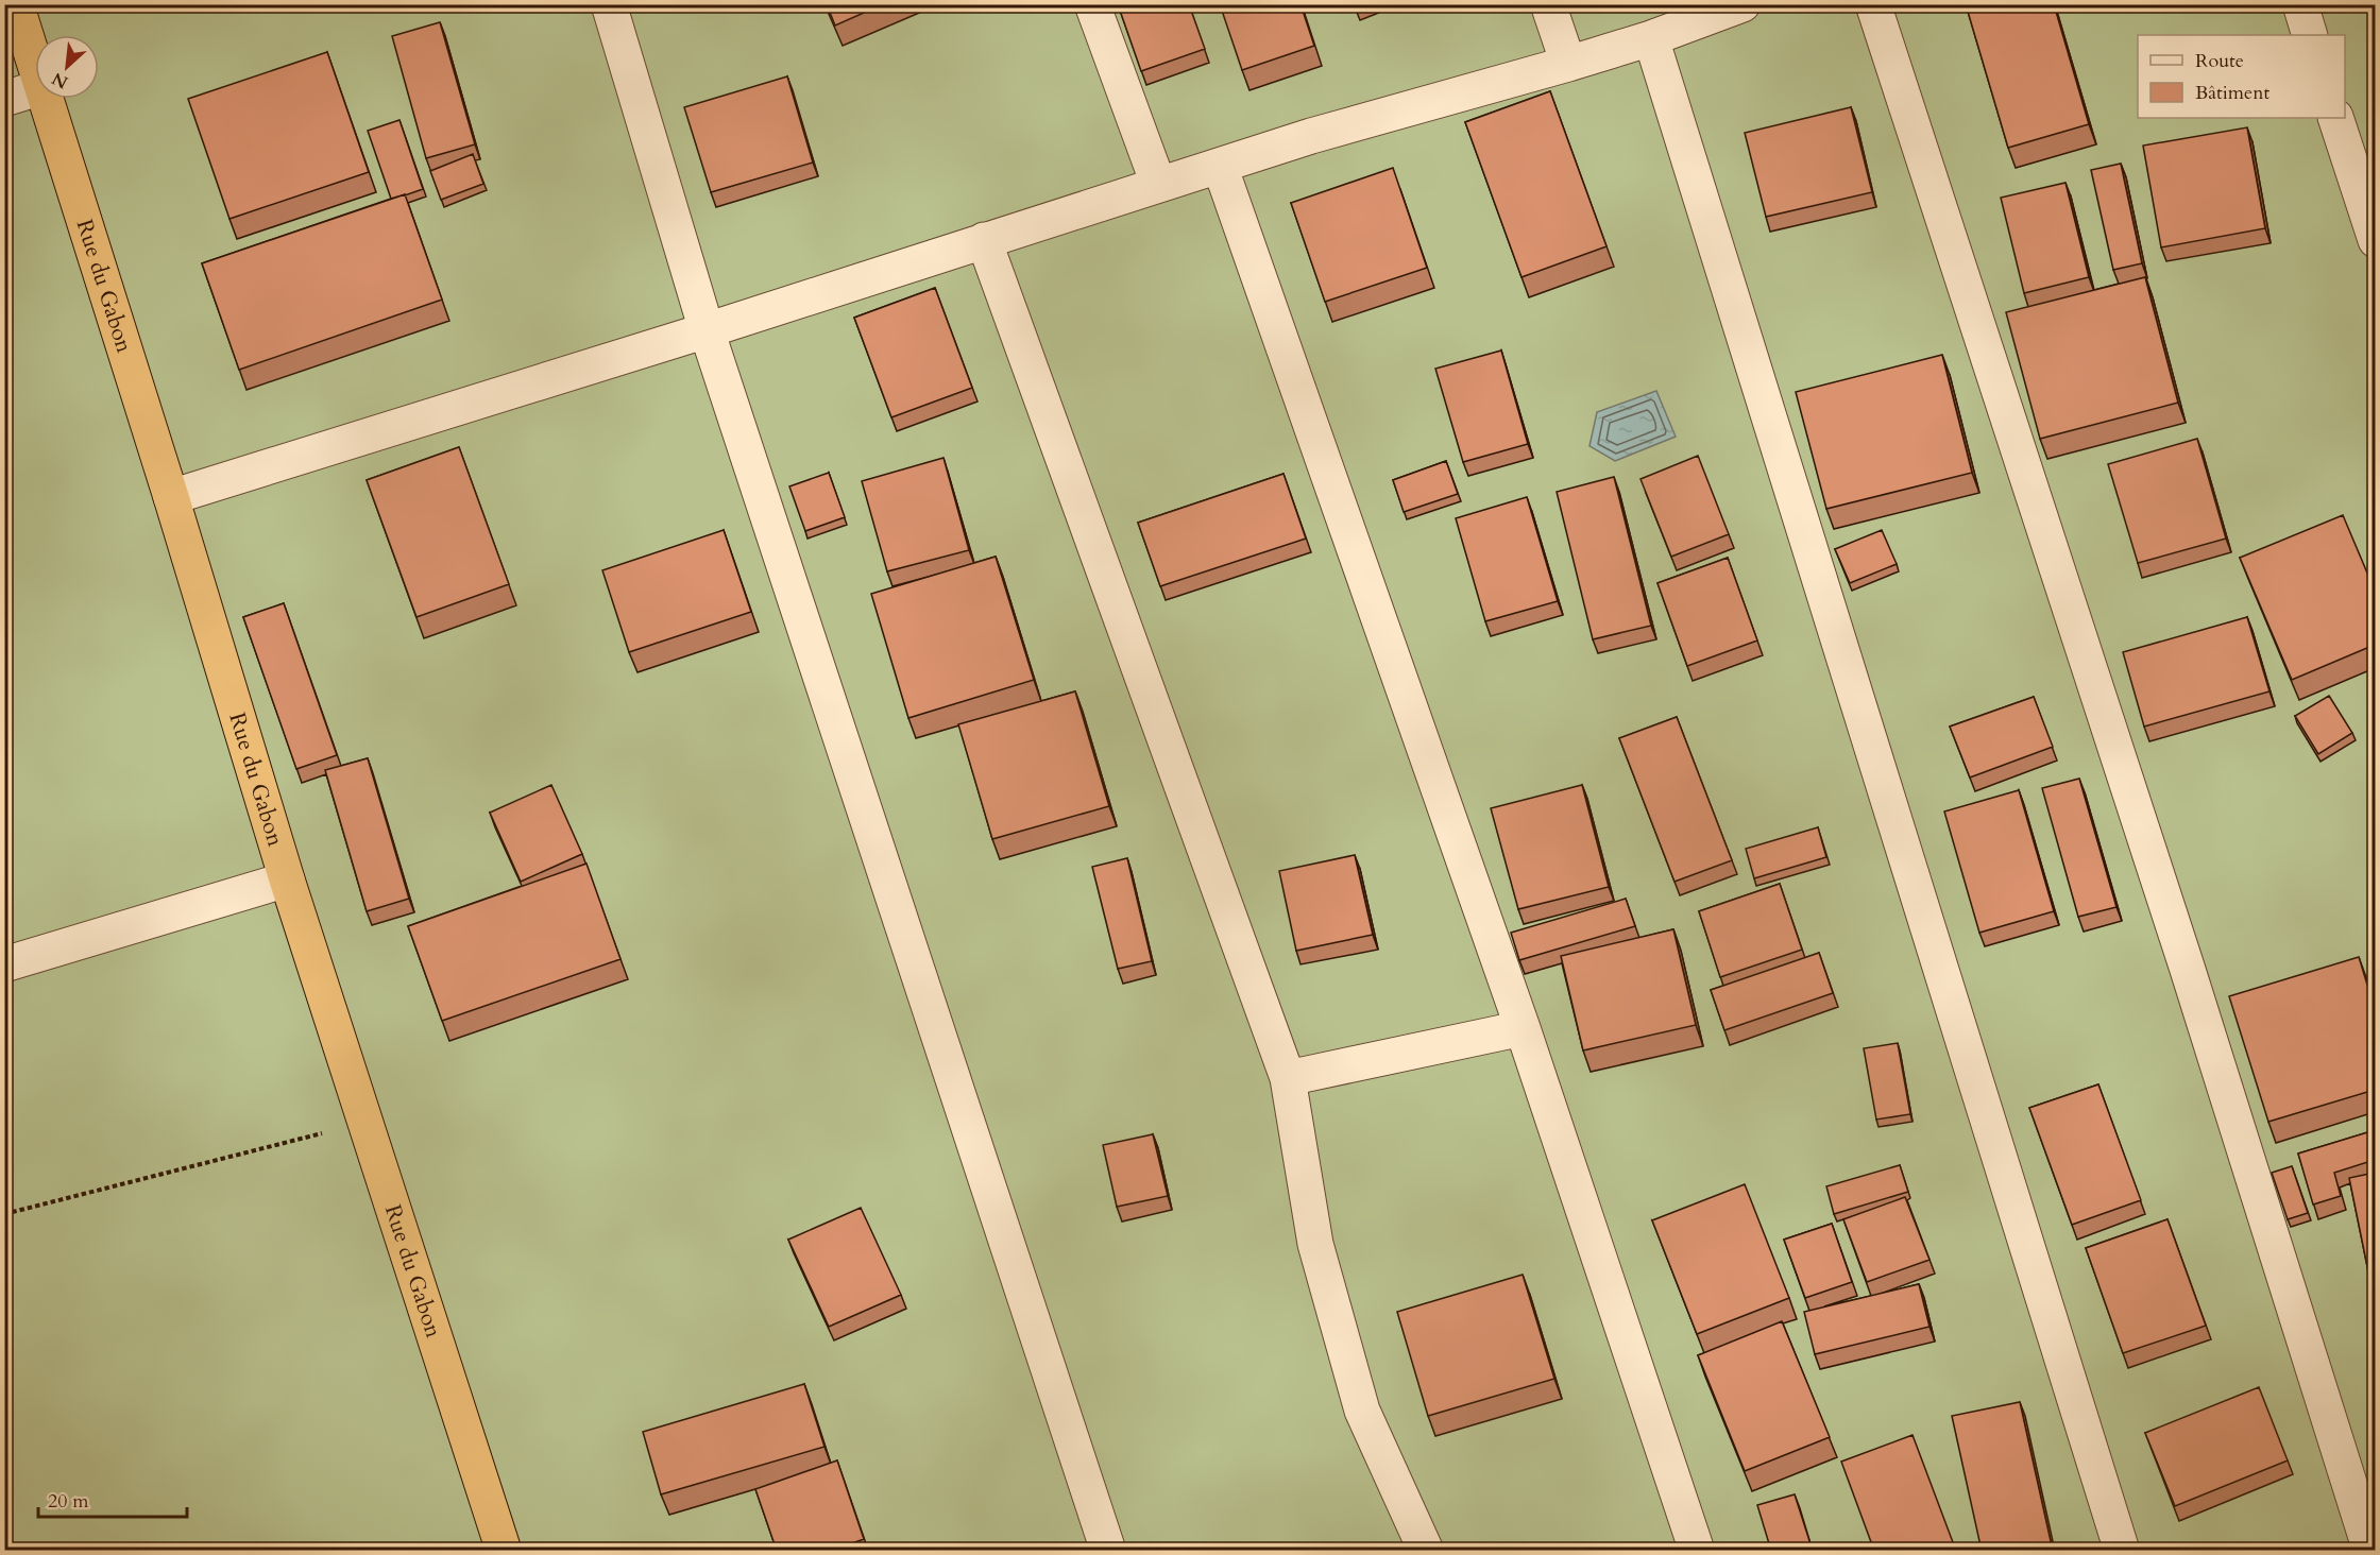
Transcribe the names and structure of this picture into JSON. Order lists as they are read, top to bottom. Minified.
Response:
{"streets":{"highway":["Rue du Gabon"]},"legend":["Route","Bâtiment"],"scale_bar":"20 m","north":"bottom left"}
